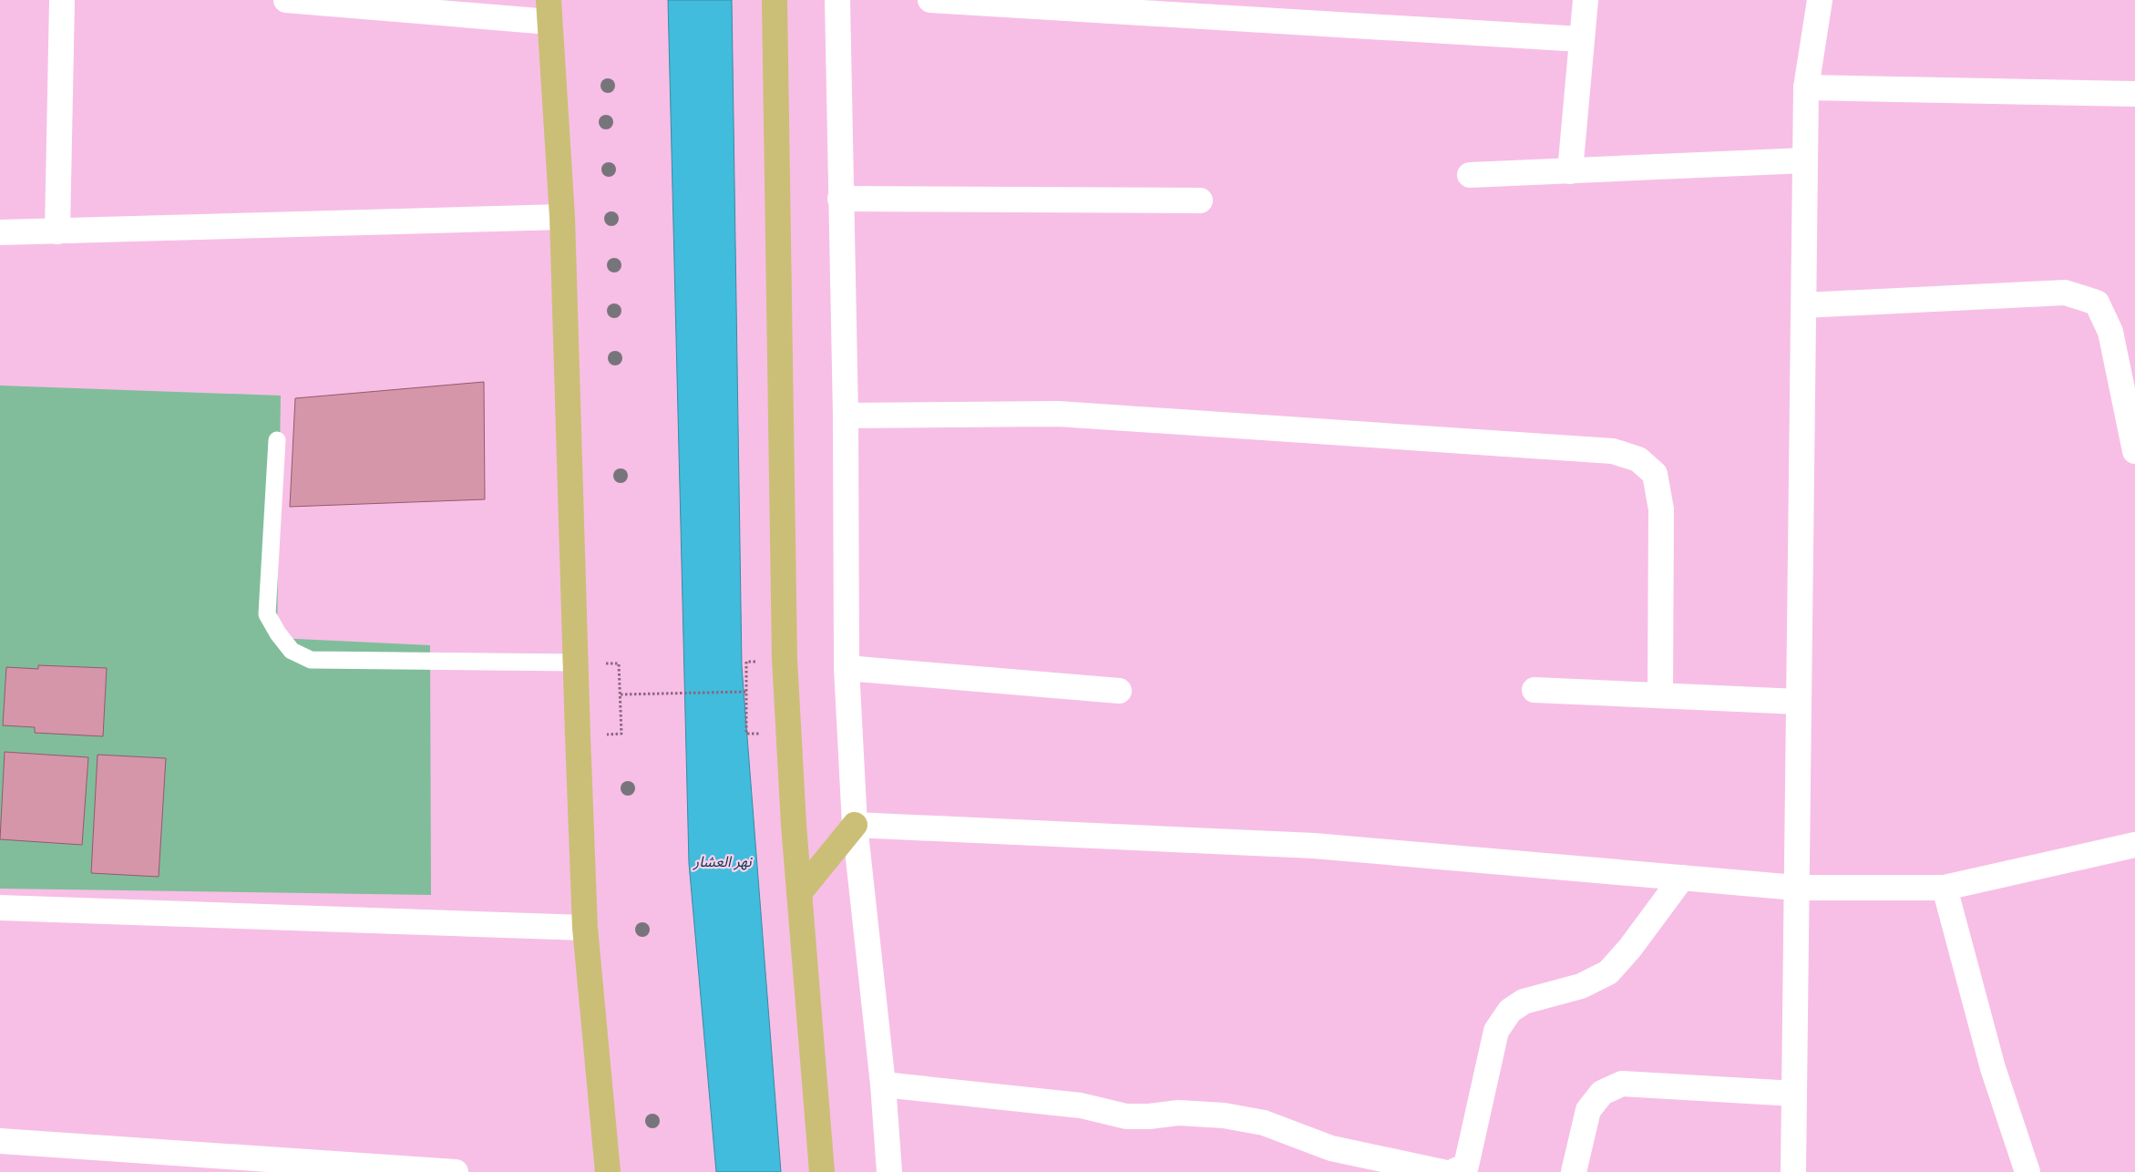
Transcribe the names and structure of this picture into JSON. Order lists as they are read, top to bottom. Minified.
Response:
{"water":["نهر العشار"]}
